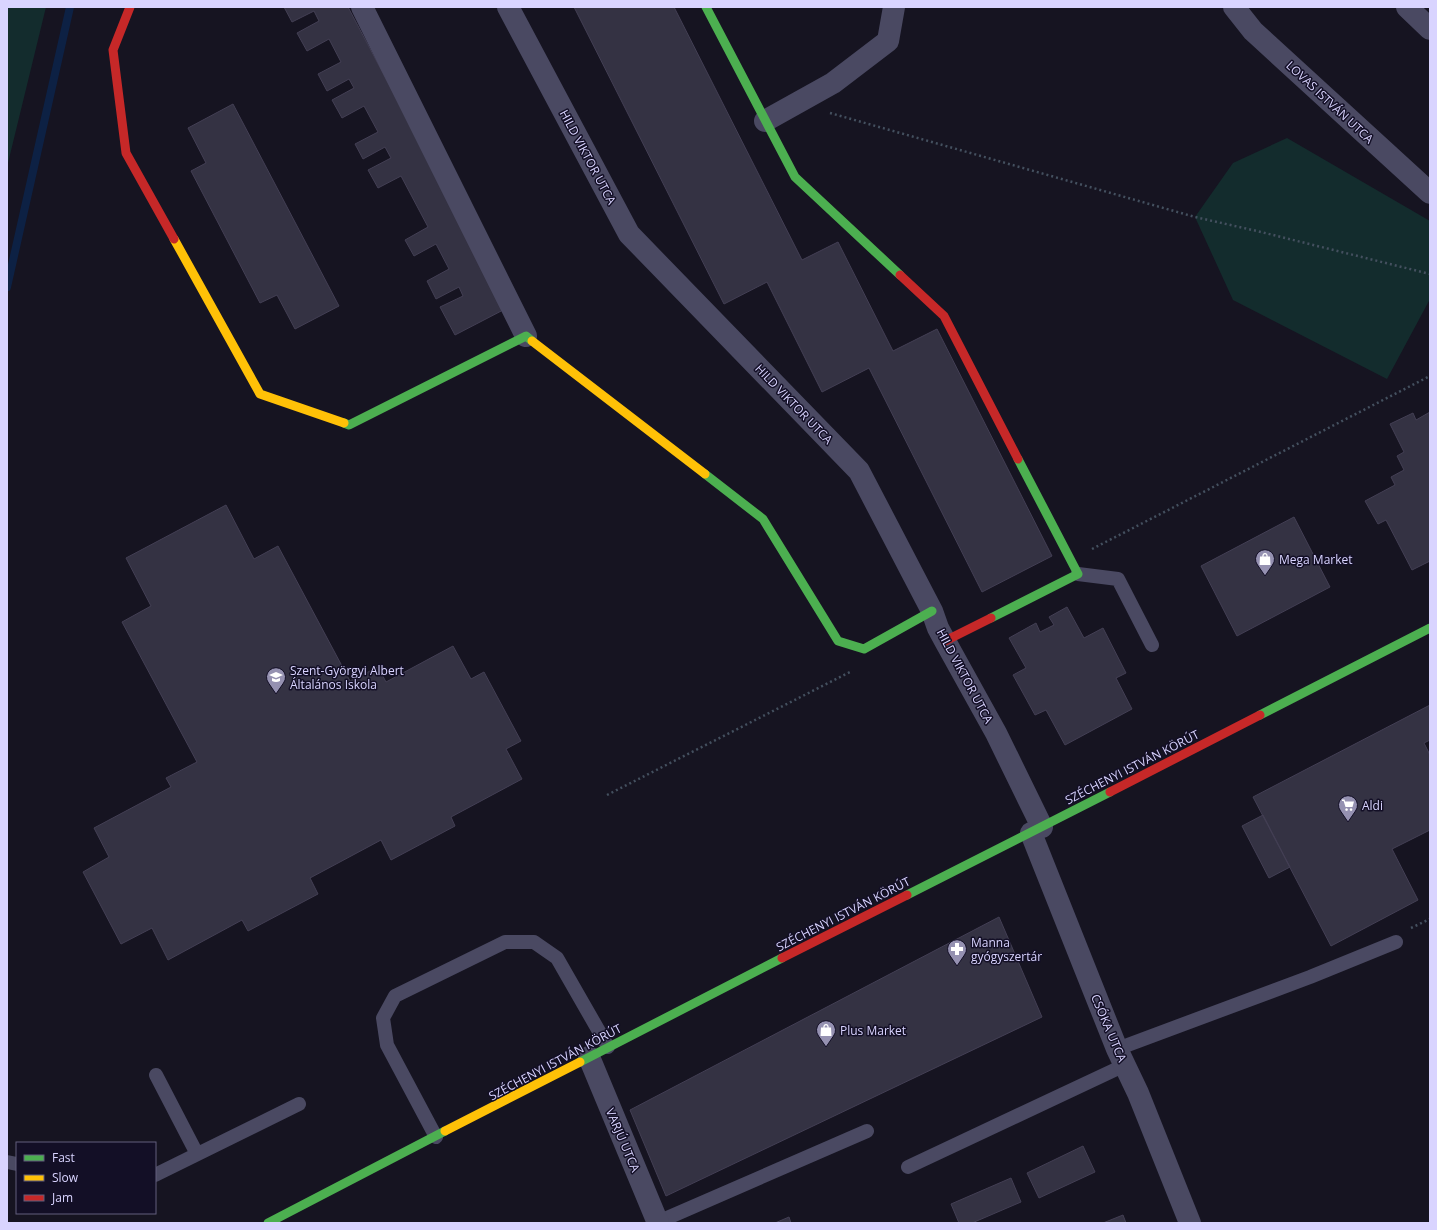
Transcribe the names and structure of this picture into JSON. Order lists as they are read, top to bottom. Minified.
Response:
{"streets":{"street":["LOVAS ISTVÁN UTCA","HILD VIKTOR UTCA","SZÉCHENYI ISTVÁN KÖRÚT","CSÓKA UTCA","VARJÚ UTCA"]},"crossings":[["HILD VIKTOR UTCA","SZÉCHENYI ISTVÁN KÖRÚT"],["HILD VIKTOR UTCA","CSÓKA UTCA"],["SZÉCHENYI ISTVÁN KÖRÚT","CSÓKA UTCA"],["SZÉCHENYI ISTVÁN KÖRÚT","VARJÚ UTCA"]],"places":{"shop":["Mega Market","Plus Market"],"school or university":["Szent-Györgyi Albert Általános Iskola"],"supermarket":["Aldi"],"pharmacy":["Manna gyógyszertár"]},"legend":["Fast","Slow","Jam"]}
